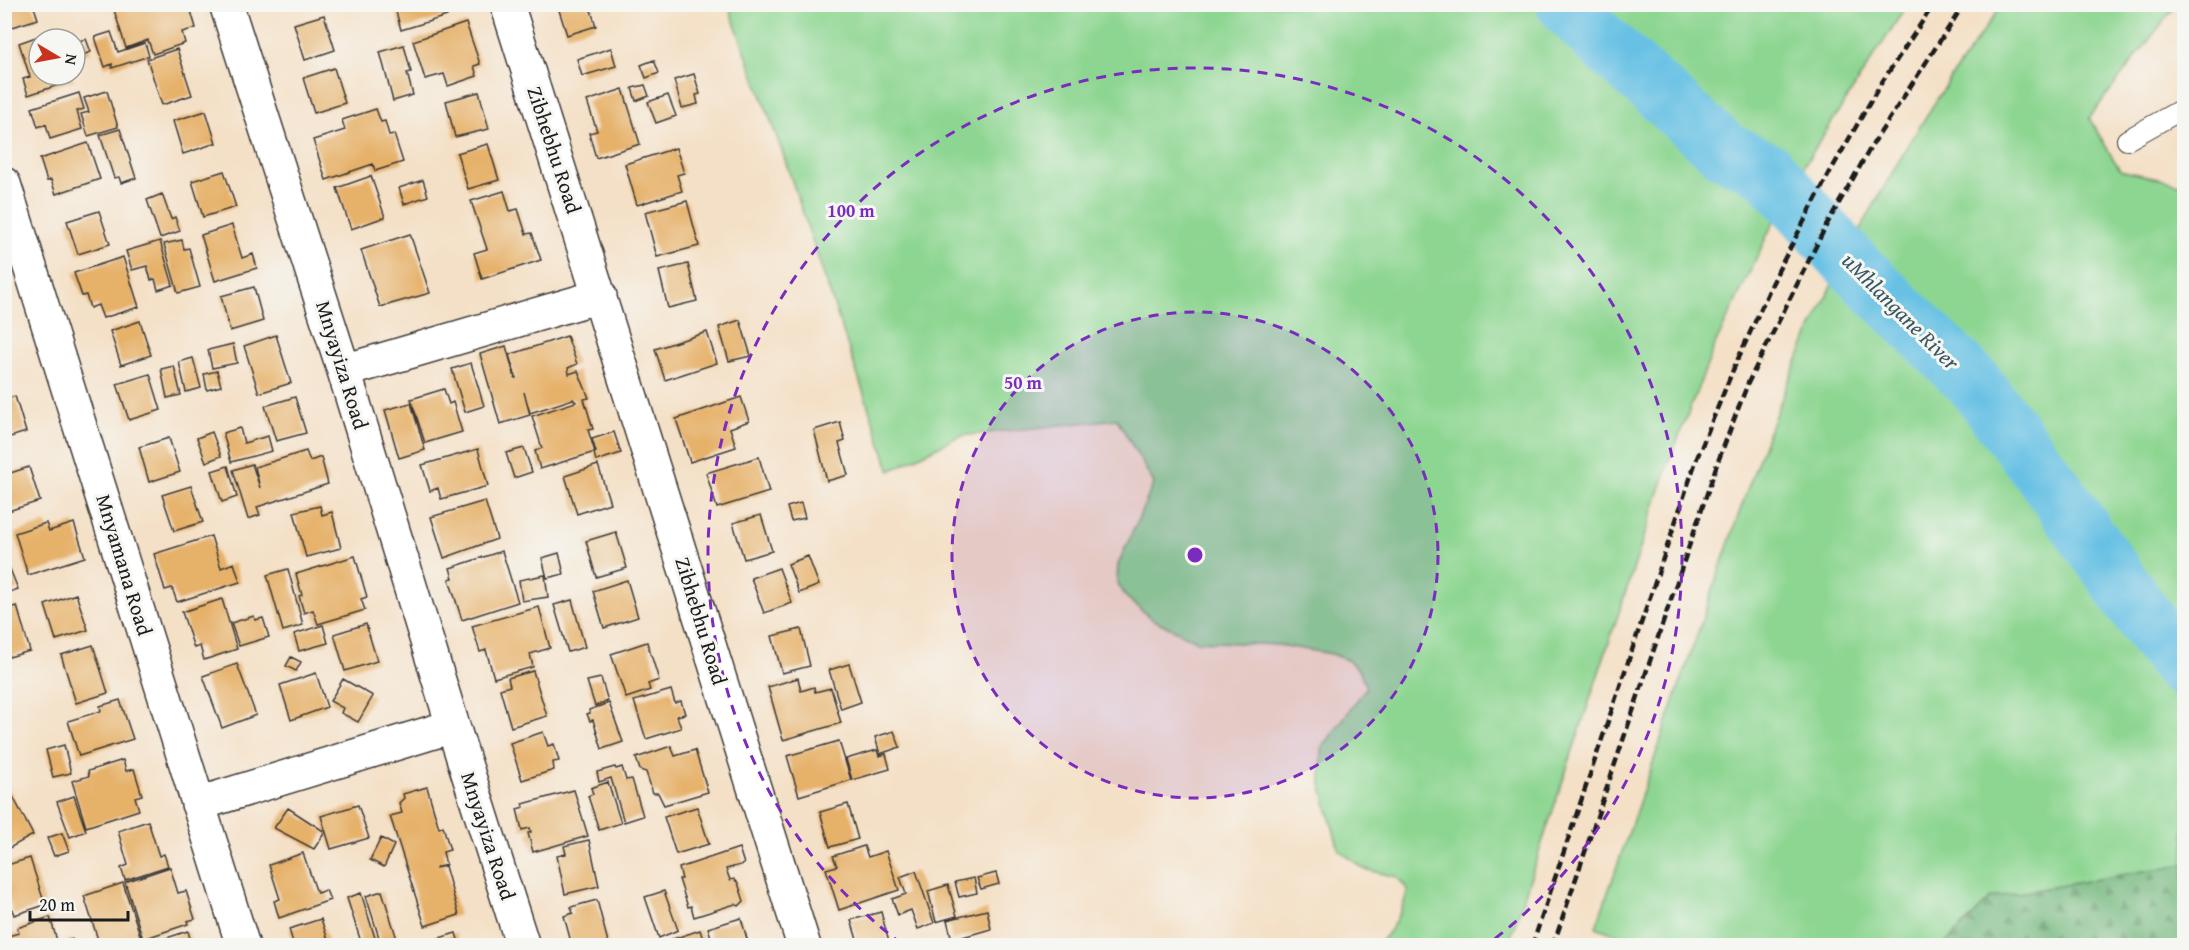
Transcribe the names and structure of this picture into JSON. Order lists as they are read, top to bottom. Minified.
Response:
{"streets":{"street":["Zibhebhu Road","Mnyayiza Road","Mnyamana Road"]},"water":["uMhlangane River"],"scale_bar":"20 m","north":"right","rings":["100 m","50 m"]}
